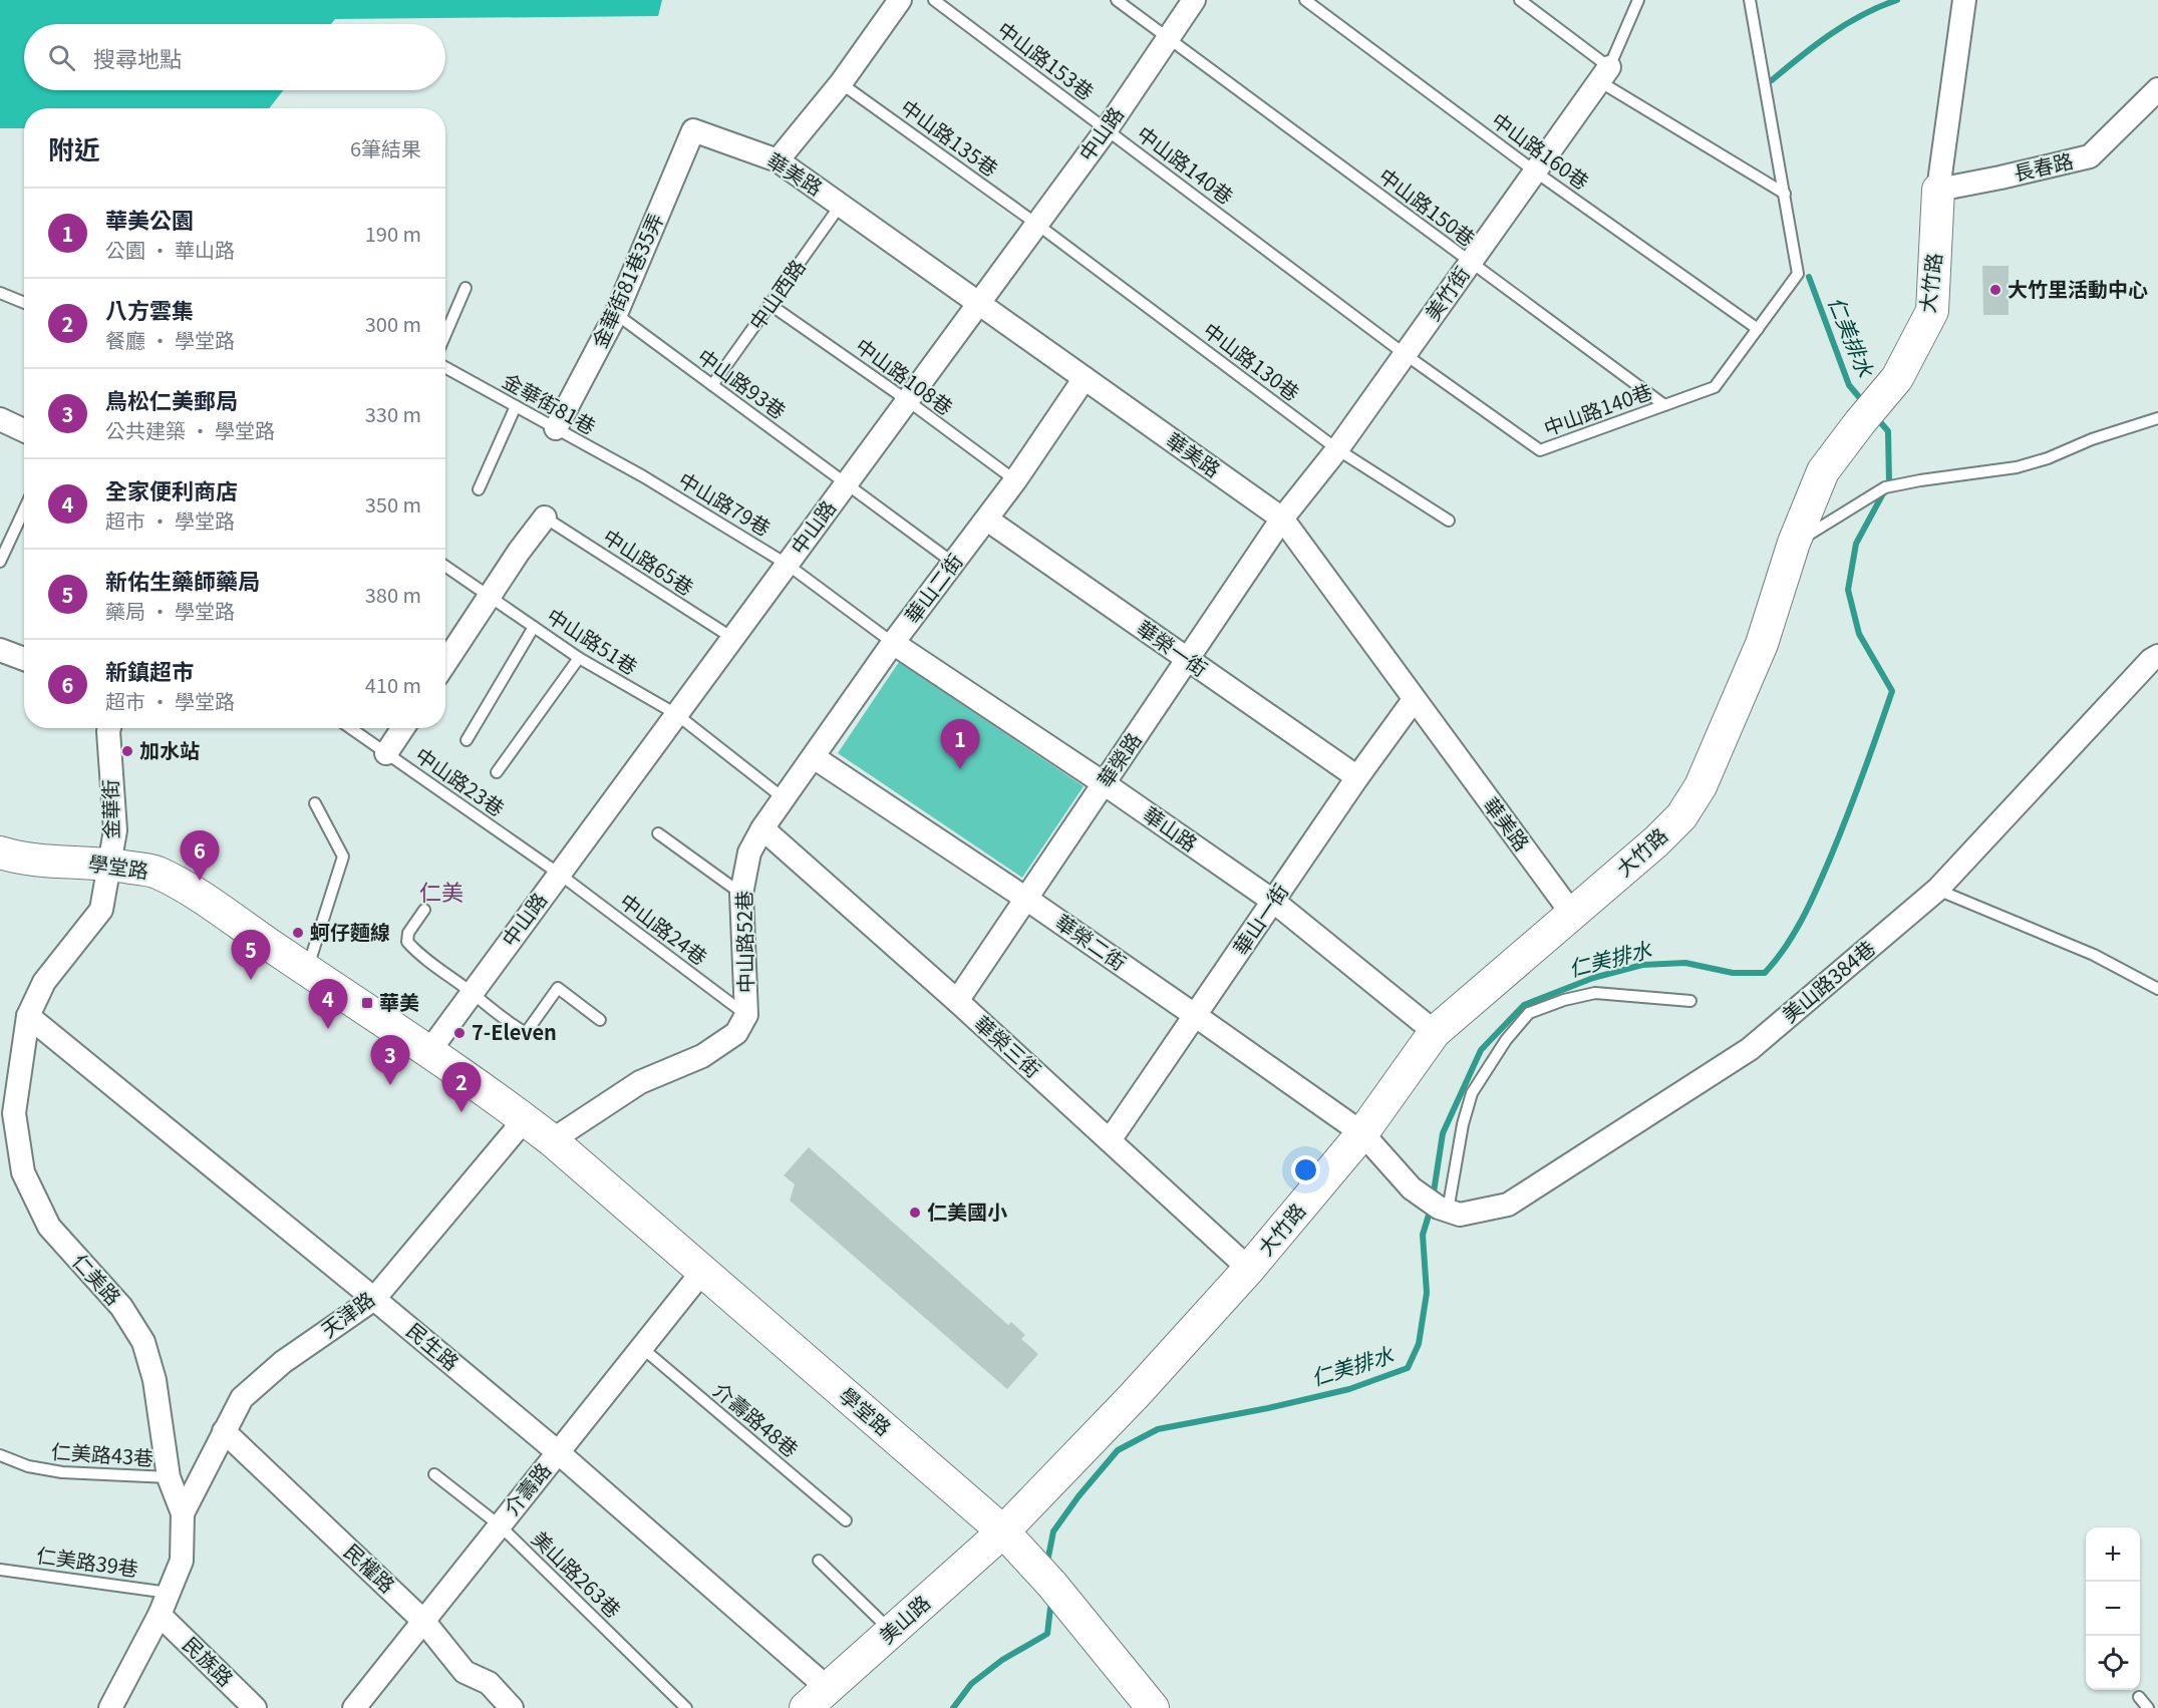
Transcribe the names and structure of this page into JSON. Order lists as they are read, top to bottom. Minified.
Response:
{"streets":{"street":["中山路","長春路","華美路","金華街81巷35弄","大竹路","美竹街","華山二街","華榮一街","華榮路","金華街","華山路","學堂路","華山一街","中山路52巷","華榮二街","美山路384巷","華榮三街","仁美路","天津路","民生路","介壽路","民權路","美山路","民族路"],"lane":["中山路153巷","中山路135巷","中山路160巷","中山路140巷","中山路150巷","中山西路","中山路130巷","中山路108巷","中山路93巷","金華街81巷","中山路79巷","中山路65巷","中山路51巷","中山路23巷","中山路24巷","介壽路48巷","仁美路43巷","仁美路39巷","美山路263巷"]},"crossings":[["中山路153巷","中山路"],["中山路153巷","中山路140巷"],["中山路","中山路135巷"],["中山路","中山路140巷"],["中山路","華美路"],["中山路","中山路150巷"],["中山路","中山路130巷"],["中山路","中山路108巷"],["中山路","中山路93巷"],["中山路","中山路79巷"],["中山路","中山路65巷"],["中山路","中山路51巷"],["中山路","中山路23巷"],["中山路","學堂路"],["中山路","中山路24巷"],["中山路135巷","中山路130巷"],["中山路160巷","中山路140巷"],["中山路160巷","美竹街"],["中山路140巷","中山路150巷"],["中山路140巷","美竹街"],["長春路","大竹路"],["華美路","金華街81巷35弄"],["華美路","大竹路"],["華美路","美竹街"],["華美路","中山西路"],["華美路","華山二街"],["華美路","華榮路"],["華美路","華山一街"],["中山路150巷","美竹街"],["金華街81巷35弄","中山路93巷"],["金華街81巷35弄","金華街81巷"],["大竹路","華山路"],["大竹路","學堂路"],["大竹路","華榮二街"],["大竹路","華榮三街"],["大竹路","美山路"],["美竹街","中山路130巷"],["美竹街","華榮路"],["中山西路","中山路108巷"],["中山西路","中山路93巷"],["中山路108巷","華山二街"],["中山路93巷","華山二街"],["金華街81巷","中山路79巷"],["中山路79巷","華山二街"],["中山路79巷","華山路"],["華山二街","華榮一街"],["華山二街","華山路"],["華山二街","中山路52巷"],["華山二街","華榮二街"],["華榮一街","華榮路"],["華榮一街","華山一街"],["華榮路","華山路"],["華榮路","華榮二街"],["華榮路","華榮三街"],["中山路23巷","中山路24巷"],["金華街","學堂路"],["金華街","仁美路"],["華山路","華山一街"],["學堂路","仁美路"],["學堂路","天津路"],["學堂路","介壽路"],["學堂路","美山路"],["華山一街","華榮二街"],["華山一街","華榮三街"],["中山路24巷","中山路52巷"],["中山路52巷","華榮三街"],["華榮二街","美山路384巷"],["仁美路","天津路"],["仁美路","民生路"],["仁美路","仁美路43巷"],["仁美路","仁美路39巷"],["仁美路","民族路"],["天津路","民生路"],["天津路","民權路"],["民生路","介壽路"],["民生路","美山路"],["介壽路48巷","介壽路"],["介壽路","民權路"],["介壽路","美山路263巷"]],"districts":["仁美"],"water":["仁美排水"],"places":{"other":["大竹里活動中心","加水站","蚵仔麵線","7-Eleven","仁美國小"],"transit":["華美"]},"page":{"search":"搜尋地點","heading":["附近","6筆結果"],"list":[{"mark":"1","name":"華美公園","note":"公園 · 華山路","value":"190 m"},{"mark":"2","name":"八方雲集","note":"餐廳 · 學堂路","value":"300 m"},{"mark":"3","name":"鳥松仁美郵局","note":"公共建築 · 學堂路","value":"330 m"},{"mark":"4","name":"全家便利商店","note":"超市 · 學堂路","value":"350 m"},{"mark":"5","name":"新佑生藥師藥局","note":"藥局 · 學堂路","value":"380 m"},{"mark":"6","name":"新鎮超市","note":"超市 · 學堂路","value":"410 m"}],"pins":["1","6","5","4","3","2"],"map_buttons":["+","−"]}}
